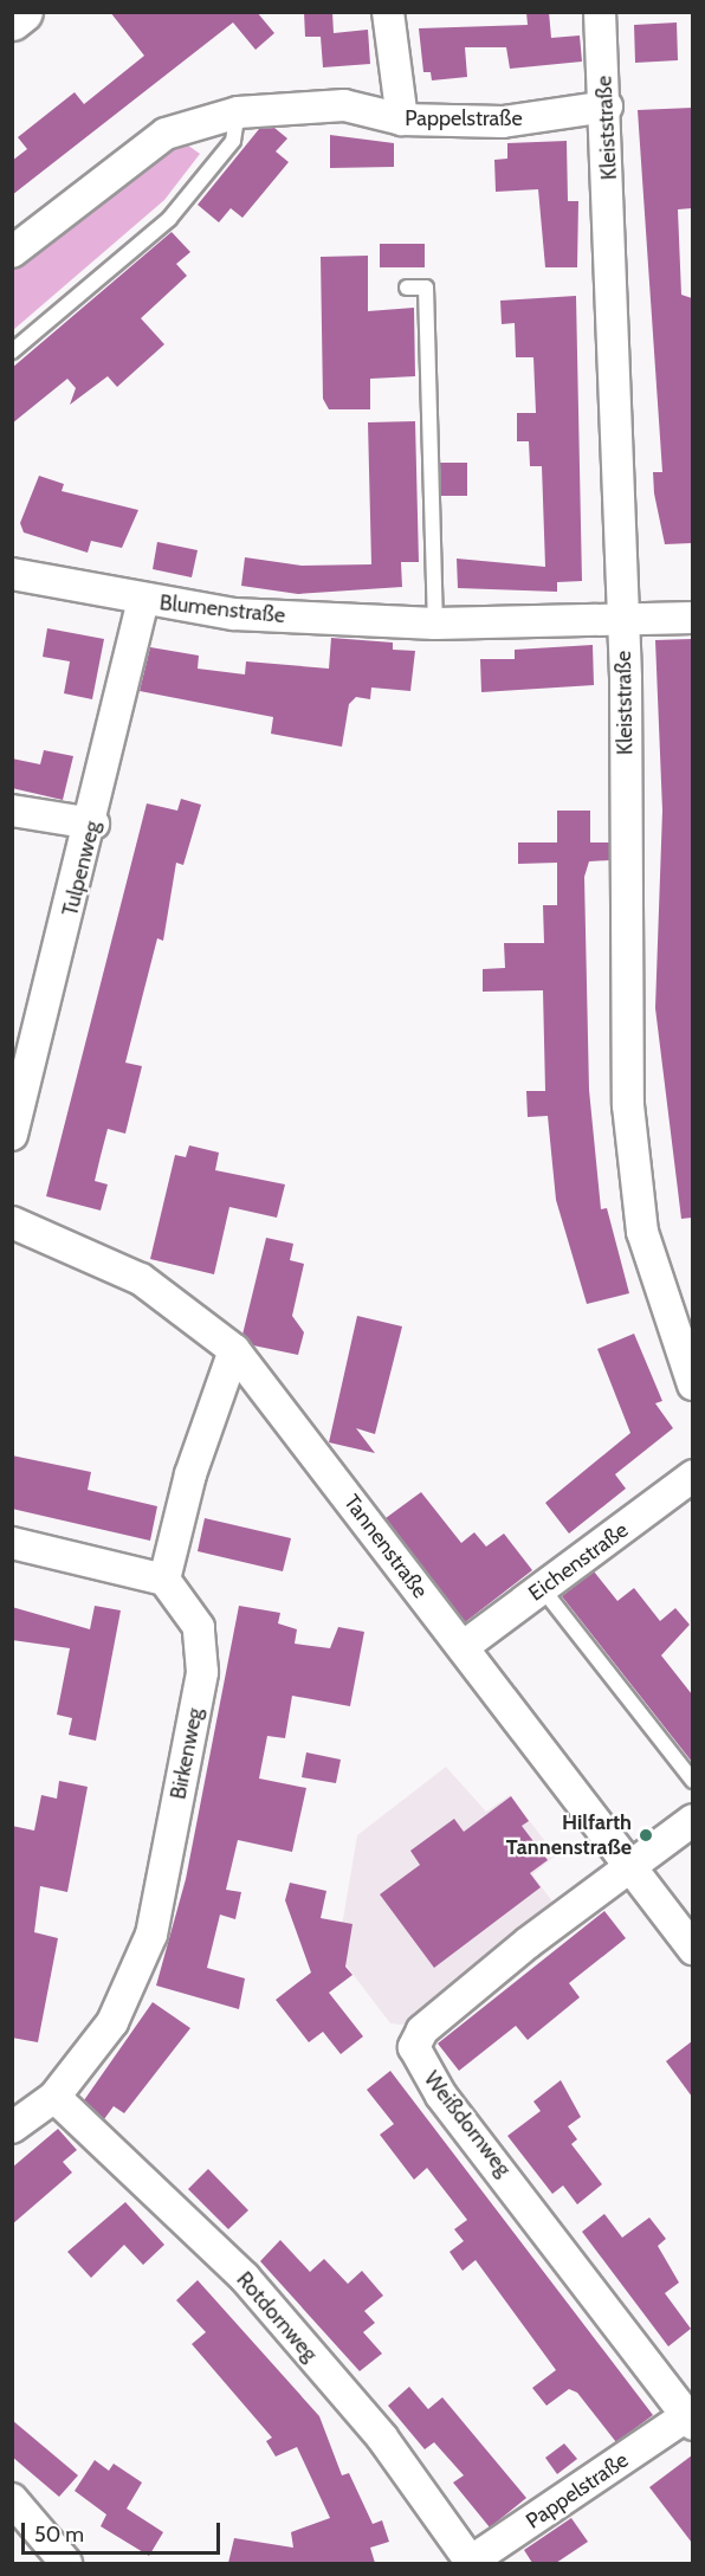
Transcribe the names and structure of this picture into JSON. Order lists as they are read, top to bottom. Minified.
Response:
{"streets":{"street":["Pappelstraße","Kleiststraße","Blumenstraße","Tulpenweg","Tannenstraße","Eichenstraße","Birkenweg","Weißdornweg","Rotdornweg"]},"crossings":[["Pappelstraße","Kleiststraße"],["Pappelstraße","Weißdornweg"],["Pappelstraße","Rotdornweg"],["Kleiststraße","Blumenstraße"],["Blumenstraße","Tulpenweg"],["Tannenstraße","Eichenstraße"],["Tannenstraße","Weißdornweg"],["Birkenweg","Rotdornweg"]],"places":["Hilfarth Tannenstraße"],"scale_bar":"50 m"}
